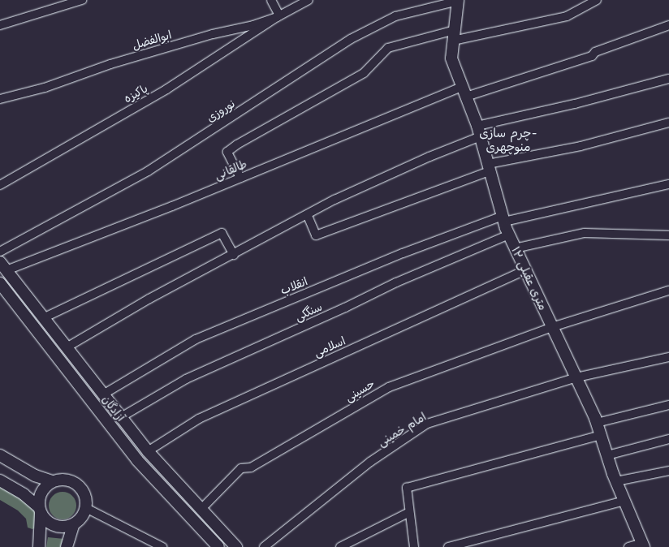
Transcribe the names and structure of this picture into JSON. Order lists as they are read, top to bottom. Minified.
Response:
{"streets":{"street":["ابوالفضل","پاکیزه","نوروزی","طالقانی","۱۲ متری عقیلی","انقلاب","سنگکی","اسلامی","حسینی","آزادگان","امام خمینی"]},"crossings":[["ابوالفضل","پاکیزه"],["نوروزی","۱۲ متری عقیلی"],["طالقانی","۱۲ متری عقیلی"],["طالقانی","آزادگان"],["۱۲ متری عقیلی","انقلاب"],["۱۲ متری عقیلی","سنگکی"],["۱۲ متری عقیلی","اسلامی"],["۱۲ متری عقیلی","حسینی"],["۱۲ متری عقیلی","امام خمینی"],["انقلاب","آزادگان"],["سنگکی","آزادگان"],["اسلامی","آزادگان"],["حسینی","آزادگان"]],"districts":["چرم سازی- منوچهری"]}
